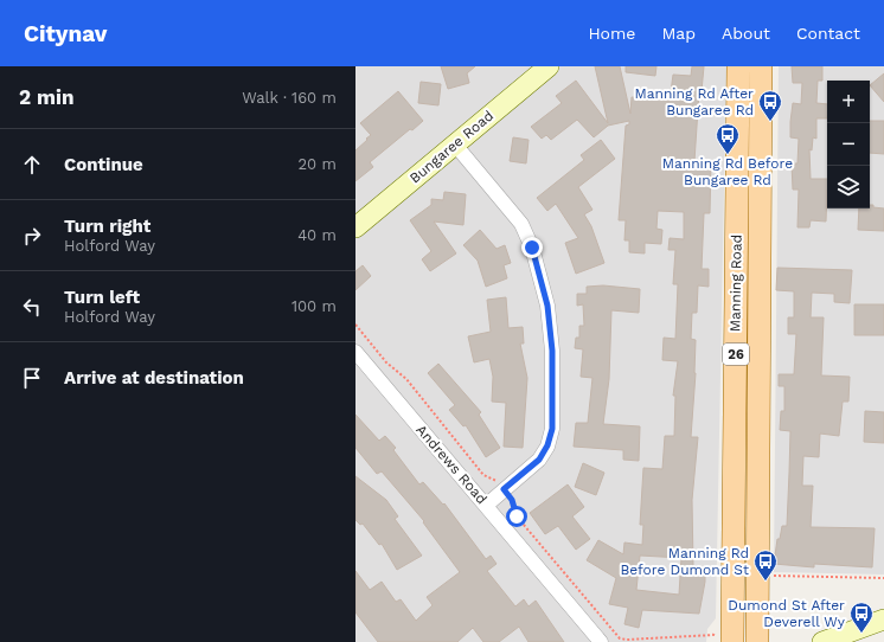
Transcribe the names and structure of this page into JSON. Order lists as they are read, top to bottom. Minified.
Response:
{"streets":{"main road":["Manning Road","26"],"street":["Bungaree Road","Andrews Road"]},"places":{"bus stop":["Manning Rd After Bungaree Rd","Manning Rd Before Bungaree Rd","Manning Rd Before Dumond St","Dumond St After Deverell Wy"]},"page":{"header":"Citynav","nav":["Home","Map","About","Contact"],"heading":["2 min","Walk · 160 m"],"map_buttons":["+","−"],"list":[["Continue","20 m"],["Turn right","Holford Way","40 m"],["Turn left","Holford Way","100 m"],"Arrive at destination"]}}
